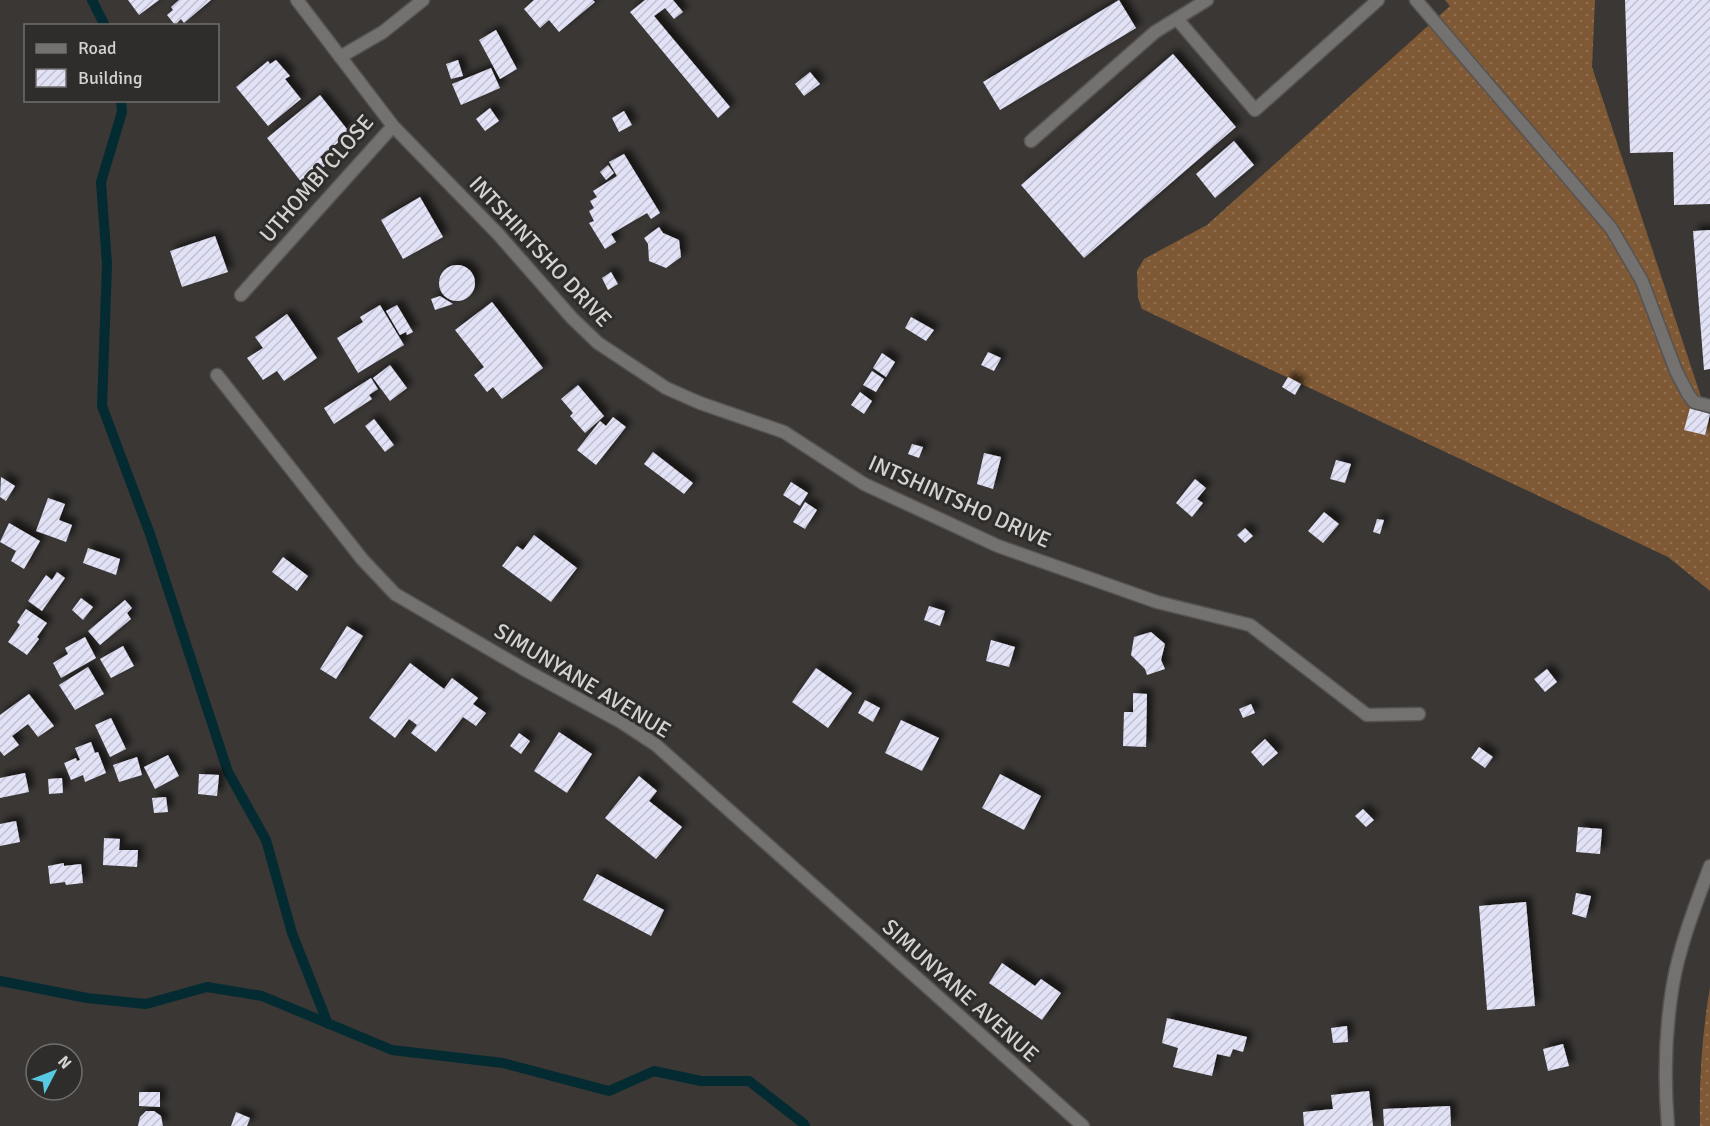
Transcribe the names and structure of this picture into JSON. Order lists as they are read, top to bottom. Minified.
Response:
{"streets":{"street":["UTHOMBI CLOSE","INTSHINTSHO DRIVE","SIMUNYANE AVENUE"]},"crossings":[["UTHOMBI CLOSE","INTSHINTSHO DRIVE"]],"legend":["Road","Building"],"north":"top right"}
